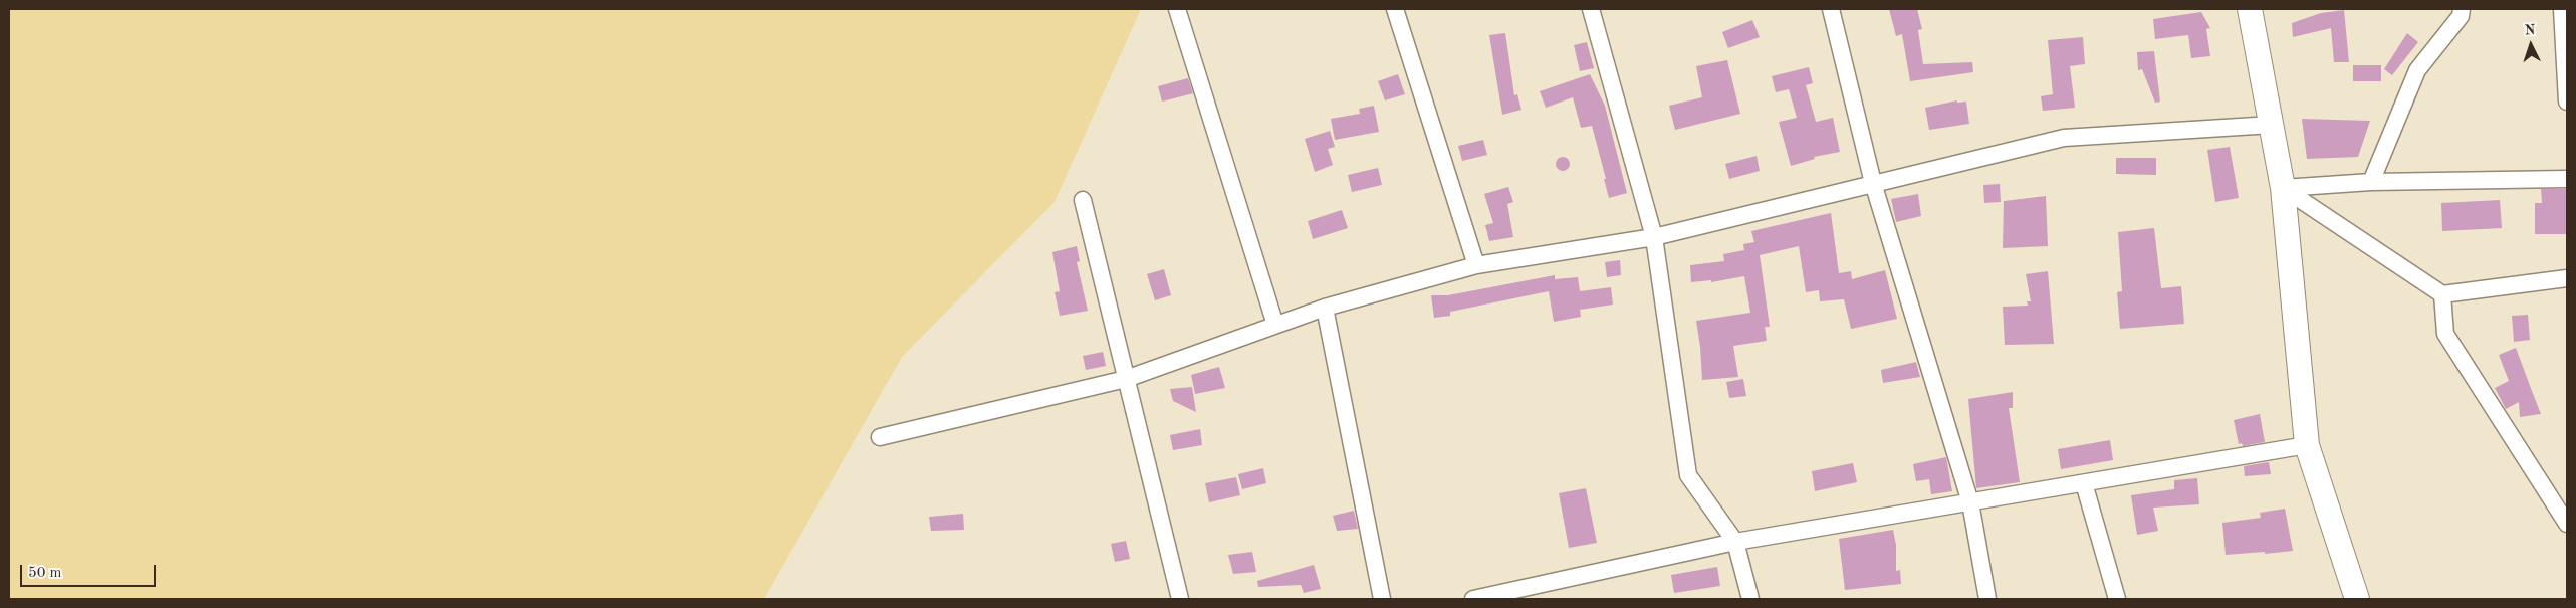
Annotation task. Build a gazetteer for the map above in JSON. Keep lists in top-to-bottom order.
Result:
{
  "scale_bar": "50 m",
  "north": "top"
}
